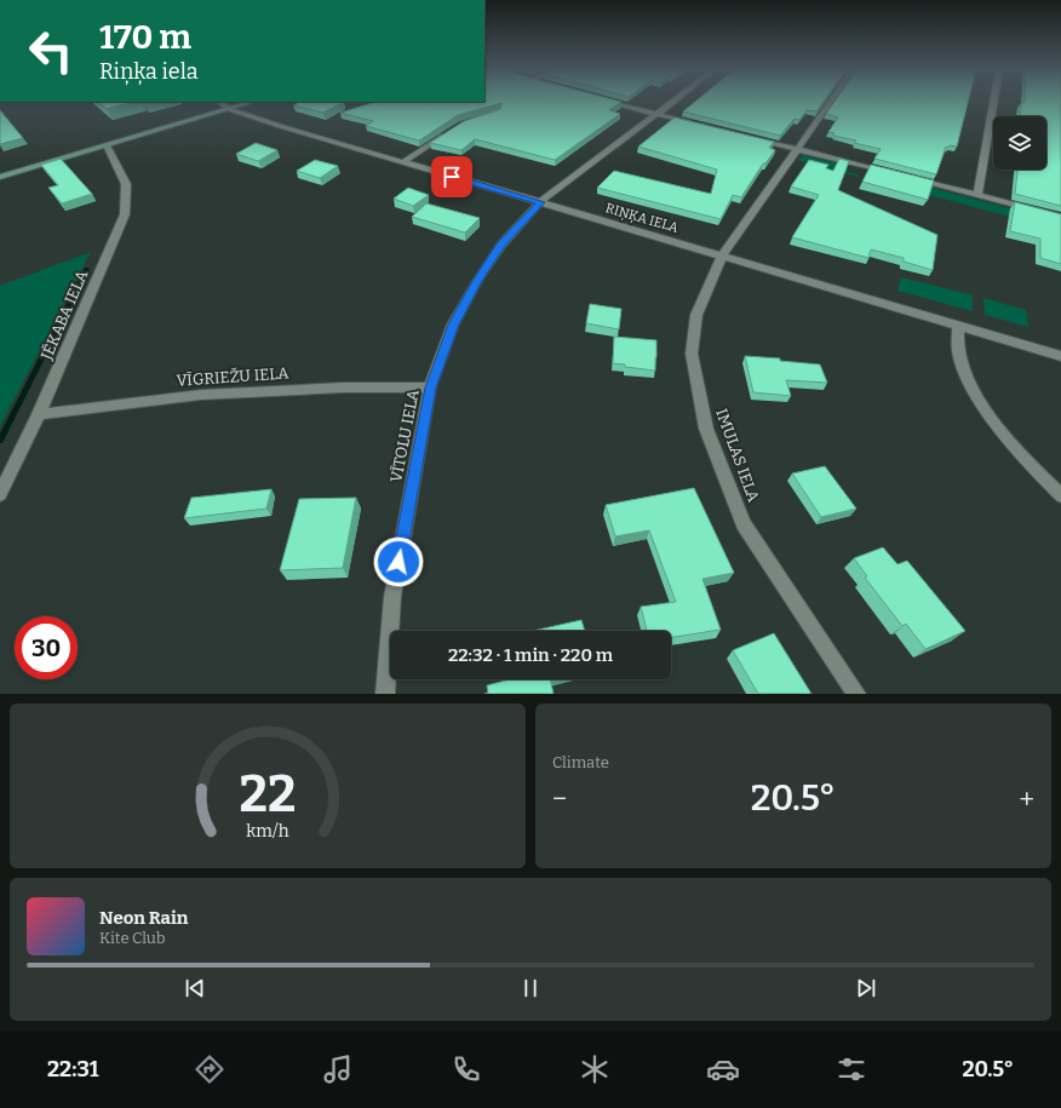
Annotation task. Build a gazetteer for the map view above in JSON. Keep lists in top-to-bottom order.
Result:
{
  "streets": {
    "street": [
      "RIŅĶA IELA",
      "JĒKABA IELA",
      "VĪGRIEŽU IELA",
      "VĪTOLU IELA",
      "IMULAS IELA"
    ]
  },
  "crossings": [
    ["RIŅĶA IELA", "VĪTOLU IELA"],
    ["RIŅĶA IELA", "IMULAS IELA"],
    ["JĒKABA IELA", "VĪGRIEŽU IELA"],
    ["VĪGRIEŽU IELA", "VĪTOLU IELA"]
  ],
  "page": {
    "turn": ["170 m", "Riņķa iela"],
    "limit": "30",
    "trip": "22:32 · 1 min · 220 m",
    "tile": "Climate",
    "heat": ["−", "20.5°", "+"],
    "song": ["Neon Rain", "Kite Club"],
    "tabs": ["22:31", "20.5°"],
    "gauge": ["22", "km/h"]
  }
}
